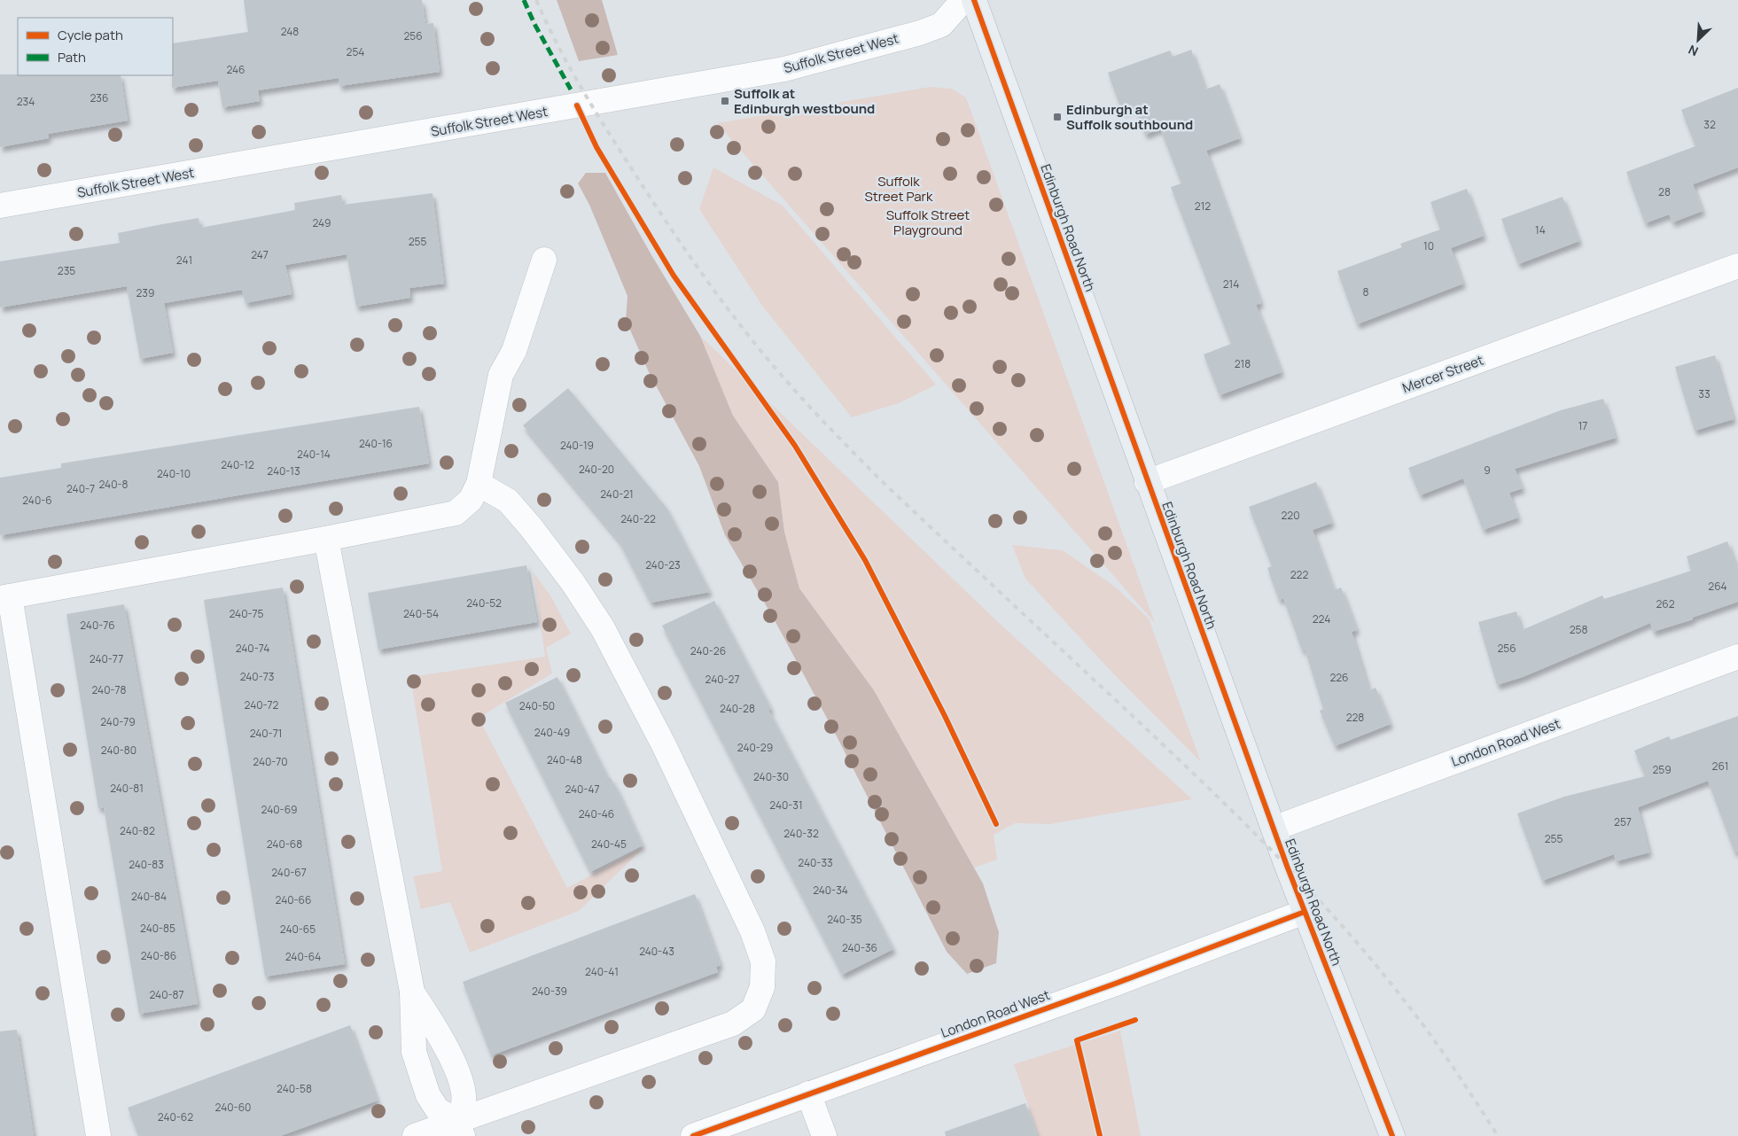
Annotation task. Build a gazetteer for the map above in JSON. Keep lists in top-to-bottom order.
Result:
{
  "streets": {
    "main road": ["Edinburgh Road North"],
    "street": ["Suffolk Street West", "Mercer Street", "London Road West"]
  },
  "crossings": [
    ["Edinburgh Road North", "Mercer Street"],
    ["Edinburgh Road North", "London Road West"]
  ],
  "parks": ["Suffolk Street Park", "Suffolk Street Playground"],
  "places": {
    "transit": ["Suffolk at Edinburgh westbound", "Edinburgh at Suffolk southbound"]
  },
  "house_numbers": [
    "248",
    "256",
    "254",
    "246",
    "236",
    "234",
    "32",
    "28",
    "212",
    "249",
    "14",
    "255",
    "10",
    "247",
    "241",
    "235",
    "214",
    "8",
    "239",
    "218",
    "33",
    "17",
    "240-16",
    "240-19",
    "240-14",
    "240-12",
    "240-20",
    "9",
    "240-13",
    "240-10",
    "240-8",
    "240-7",
    "240-21",
    "240-6",
    "220",
    "240-22",
    "240-23",
    "222",
    "264",
    "240-52",
    "262",
    "240-75",
    "240-54",
    "224",
    "240-76",
    "258",
    "240-74",
    "256",
    "240-26",
    "240-77",
    "240-73",
    "226",
    "240-27",
    "240-78",
    "240-72",
    "240-50",
    "240-28",
    "228",
    "240-79",
    "240-49",
    "240-71",
    "240-29",
    "240-80",
    "240-48",
    "240-70",
    "261",
    "259",
    "240-30",
    "240-81",
    "240-47",
    "240-31",
    "240-69",
    "240-46",
    "257",
    "240-82",
    "240-32",
    "255",
    "240-68",
    "240-45",
    "240-33",
    "240-83",
    "240-67",
    "240-34",
    "240-84",
    "240-66",
    "240-35",
    "240-85",
    "240-65",
    "240-36",
    "240-43",
    "240-86",
    "240-64",
    "240-41",
    "240-39",
    "240-87",
    "240-58",
    "240-60",
    "240-62"
  ],
  "legend": ["Cycle path", "Path"],
  "north": "bottom left"
}
